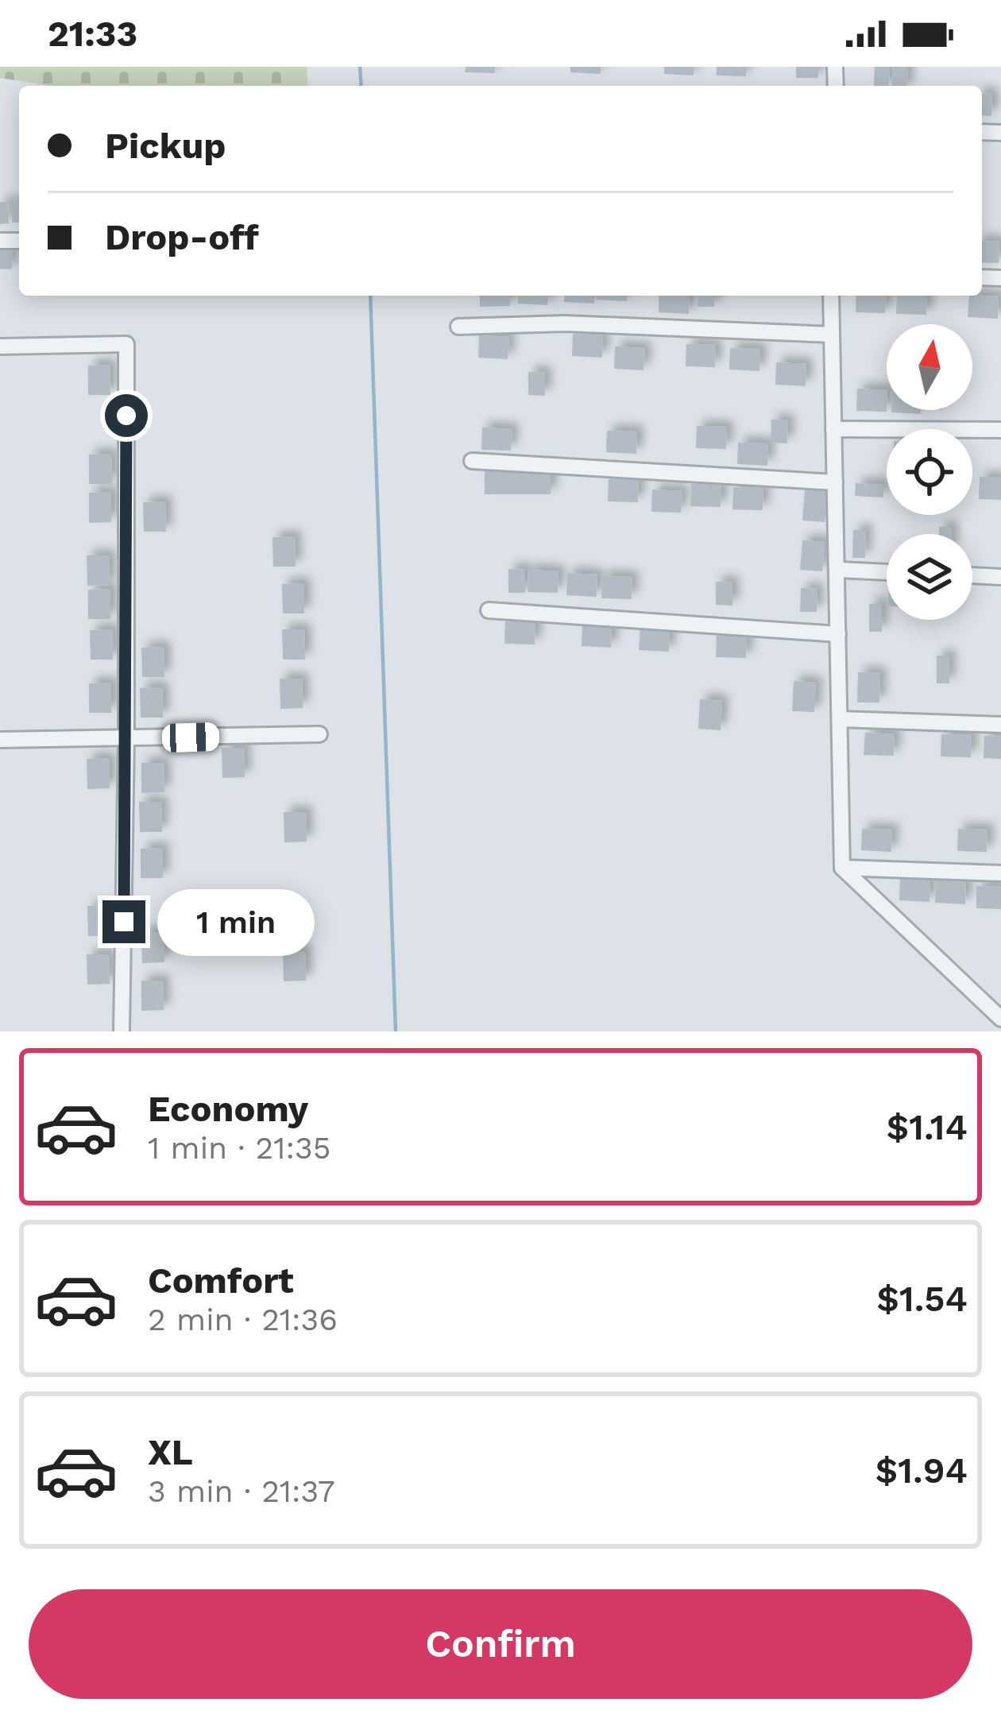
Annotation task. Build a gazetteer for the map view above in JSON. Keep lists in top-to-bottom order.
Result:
{
  "north": "top",
  "page": {
    "status": "21:33",
    "banner": ["Pickup", "Drop-off"],
    "bubble": "1 min",
    "list": [
      {
        "name": "Economy",
        "note": "1 min · 21:35",
        "value": "$1.14"
      },
      {
        "name": "Comfort",
        "note": "2 min · 21:36",
        "value": "$1.54"
      },
      {
        "name": "XL",
        "note": "3 min · 21:37",
        "value": "$1.94"
      }
    ],
    "buttons": "Confirm"
  }
}
